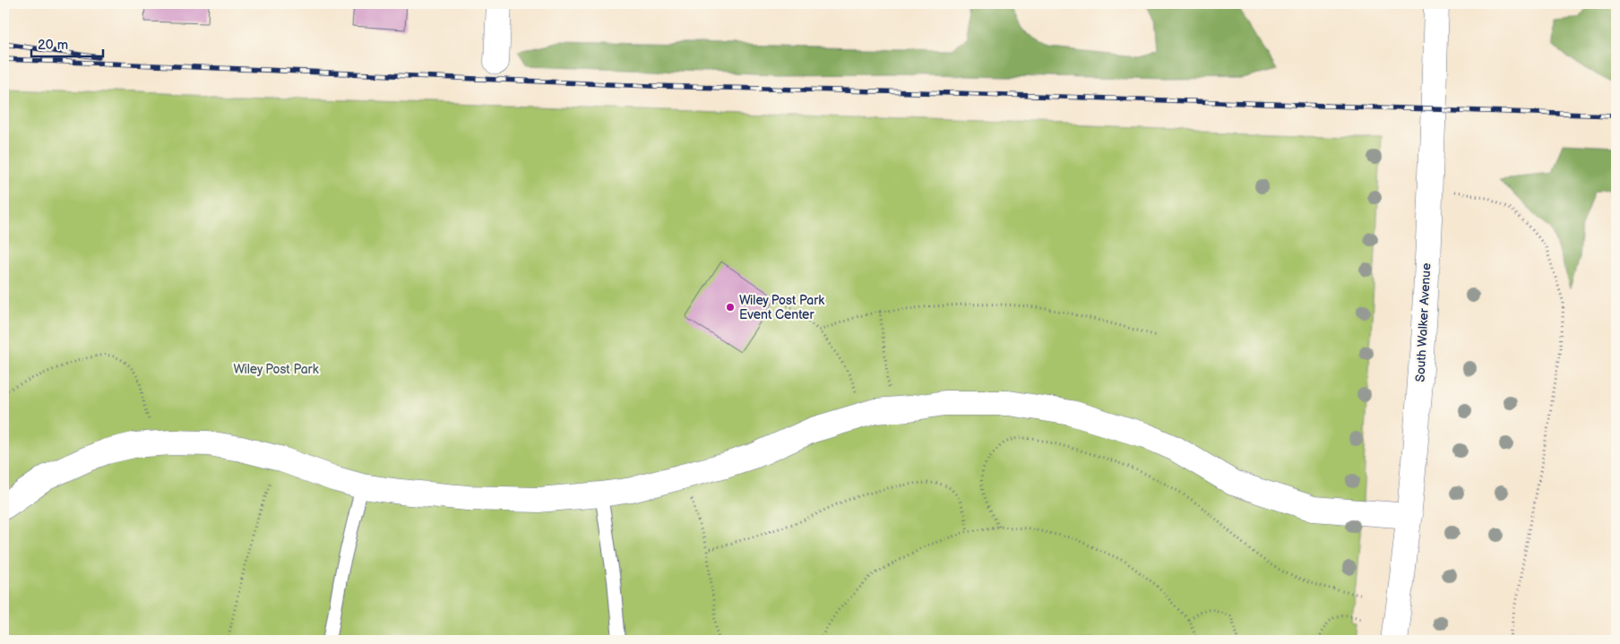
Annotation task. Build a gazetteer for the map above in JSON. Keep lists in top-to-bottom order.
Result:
{
  "streets": {
    "street": ["South Walker Avenue"]
  },
  "parks": ["Wiley Post Park"],
  "places": ["Wiley Post Park Event Center"],
  "scale_bar": "20 m"
}
